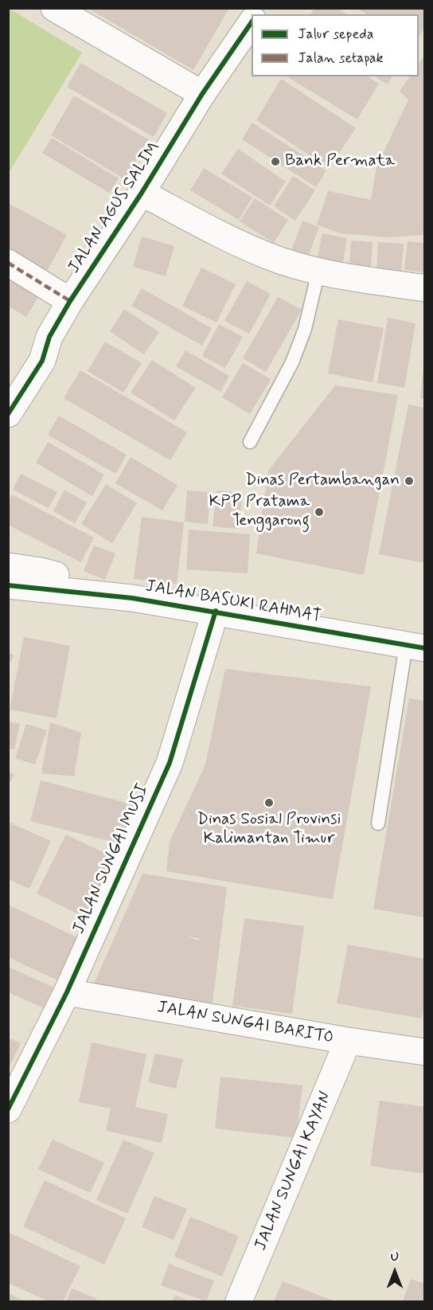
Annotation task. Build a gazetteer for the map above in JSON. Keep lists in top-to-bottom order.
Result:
{
  "streets": {
    "street": [
      "JALAN AGUS SALIM",
      "JALAN BASUKI RAHMAT",
      "JALAN SUNGAI MUSI",
      "JALAN SUNGAI BARITO",
      "JALAN SUNGAI KAYAN"
    ]
  },
  "crossings": [
    ["JALAN BASUKI RAHMAT", "JALAN SUNGAI MUSI"],
    ["JALAN SUNGAI MUSI", "JALAN SUNGAI BARITO"],
    ["JALAN SUNGAI BARITO", "JALAN SUNGAI KAYAN"]
  ],
  "places": [
    "Bank Permata",
    "Dinas Pertambangan",
    "KPP Pratama Tenggarong",
    "Dinas Sosial Provinsi Kalimantan Timur"
  ],
  "legend": ["Jalur sepeda", "Jalan setapak"],
  "north": "top"
}
